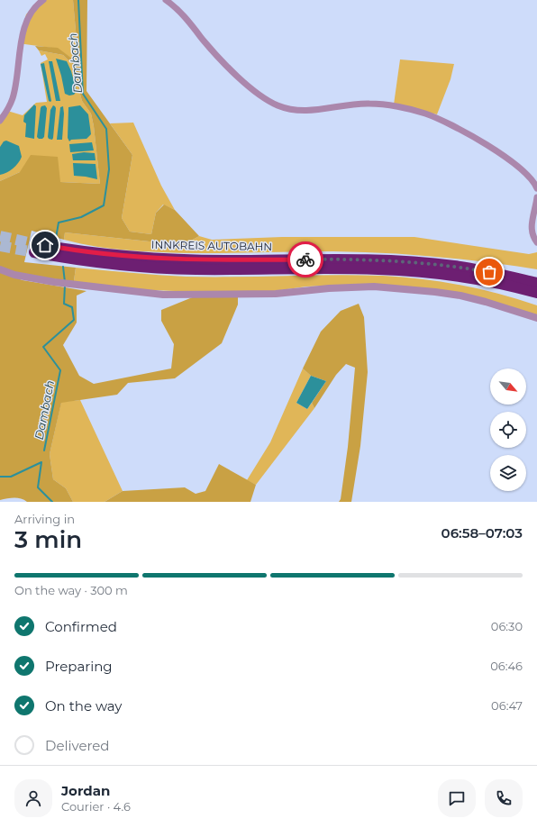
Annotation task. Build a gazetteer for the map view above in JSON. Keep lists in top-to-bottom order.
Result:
{
  "streets": {
    "highway": ["INNKREIS AUTOBAHN"]
  },
  "water": ["Dambach"],
  "north": "bottom right",
  "page": {
    "heading": ["3 min", "Arriving in", "06:58–07:03"],
    "panel": ["Jordan", "Courier · 4.6"],
    "bar": "On the way · 300 m",
    "list": [
      ["Confirmed", "06:30"],
      ["Preparing", "06:46"],
      ["On the way", "06:47"],
      "Delivered"
    ]
  }
}
